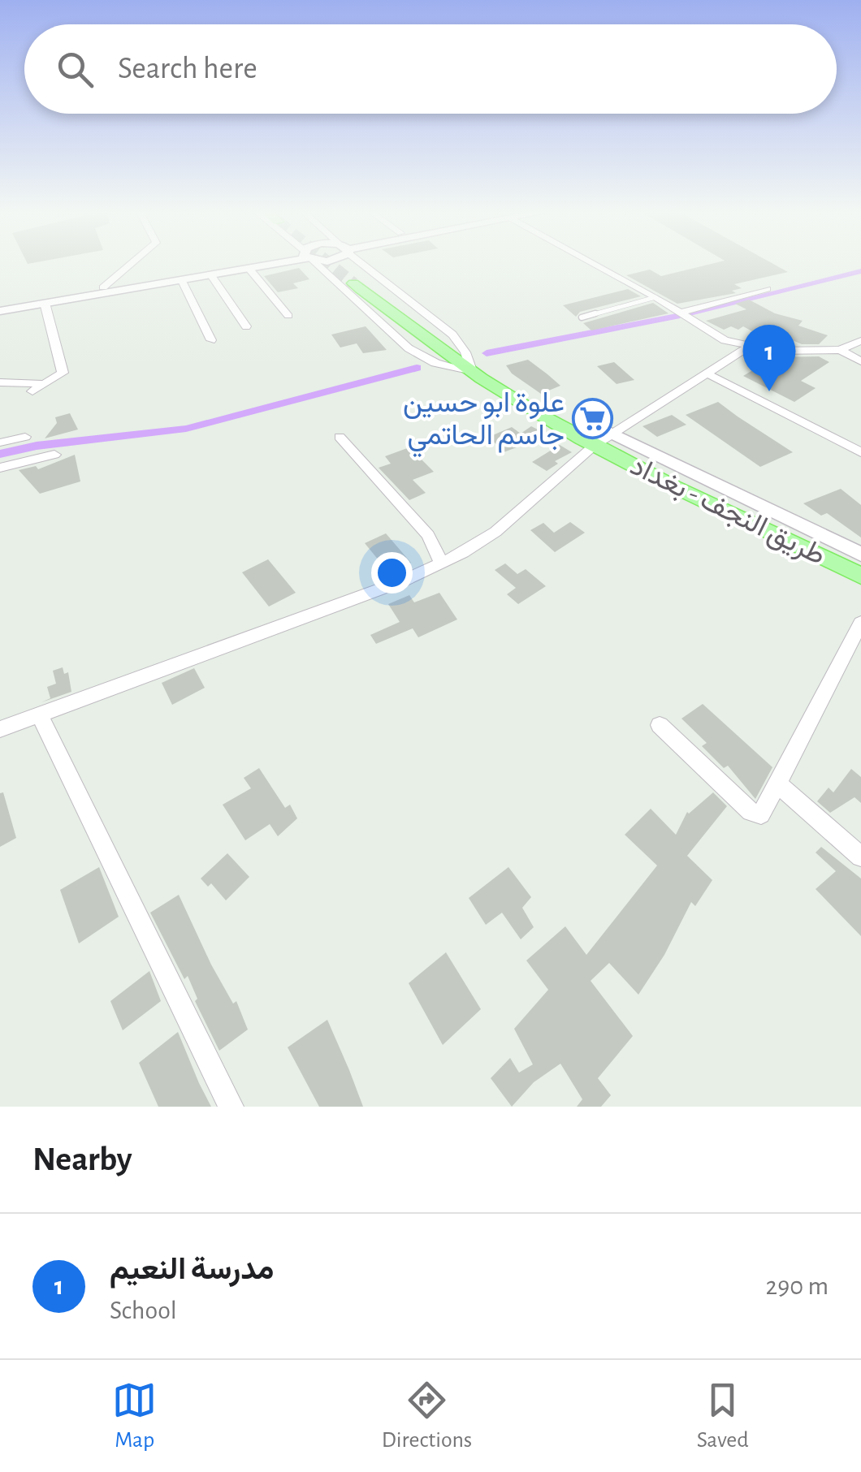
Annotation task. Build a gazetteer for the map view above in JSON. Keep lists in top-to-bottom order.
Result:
{
  "streets": {
    "main road": ["طريق النجف - بغداد"]
  },
  "places": {
    "supermarket": ["علوة ابو حسين جاسم الحاتمي"]
  },
  "page": {
    "search": "Search here",
    "pins": "1",
    "heading": "Nearby",
    "list": [
      {
        "mark": "1",
        "name": "مدرسة النعيم",
        "note": "School",
        "value": "290 m"
      }
    ],
    "nav": ["Map", "Directions", "Saved"]
  }
}
